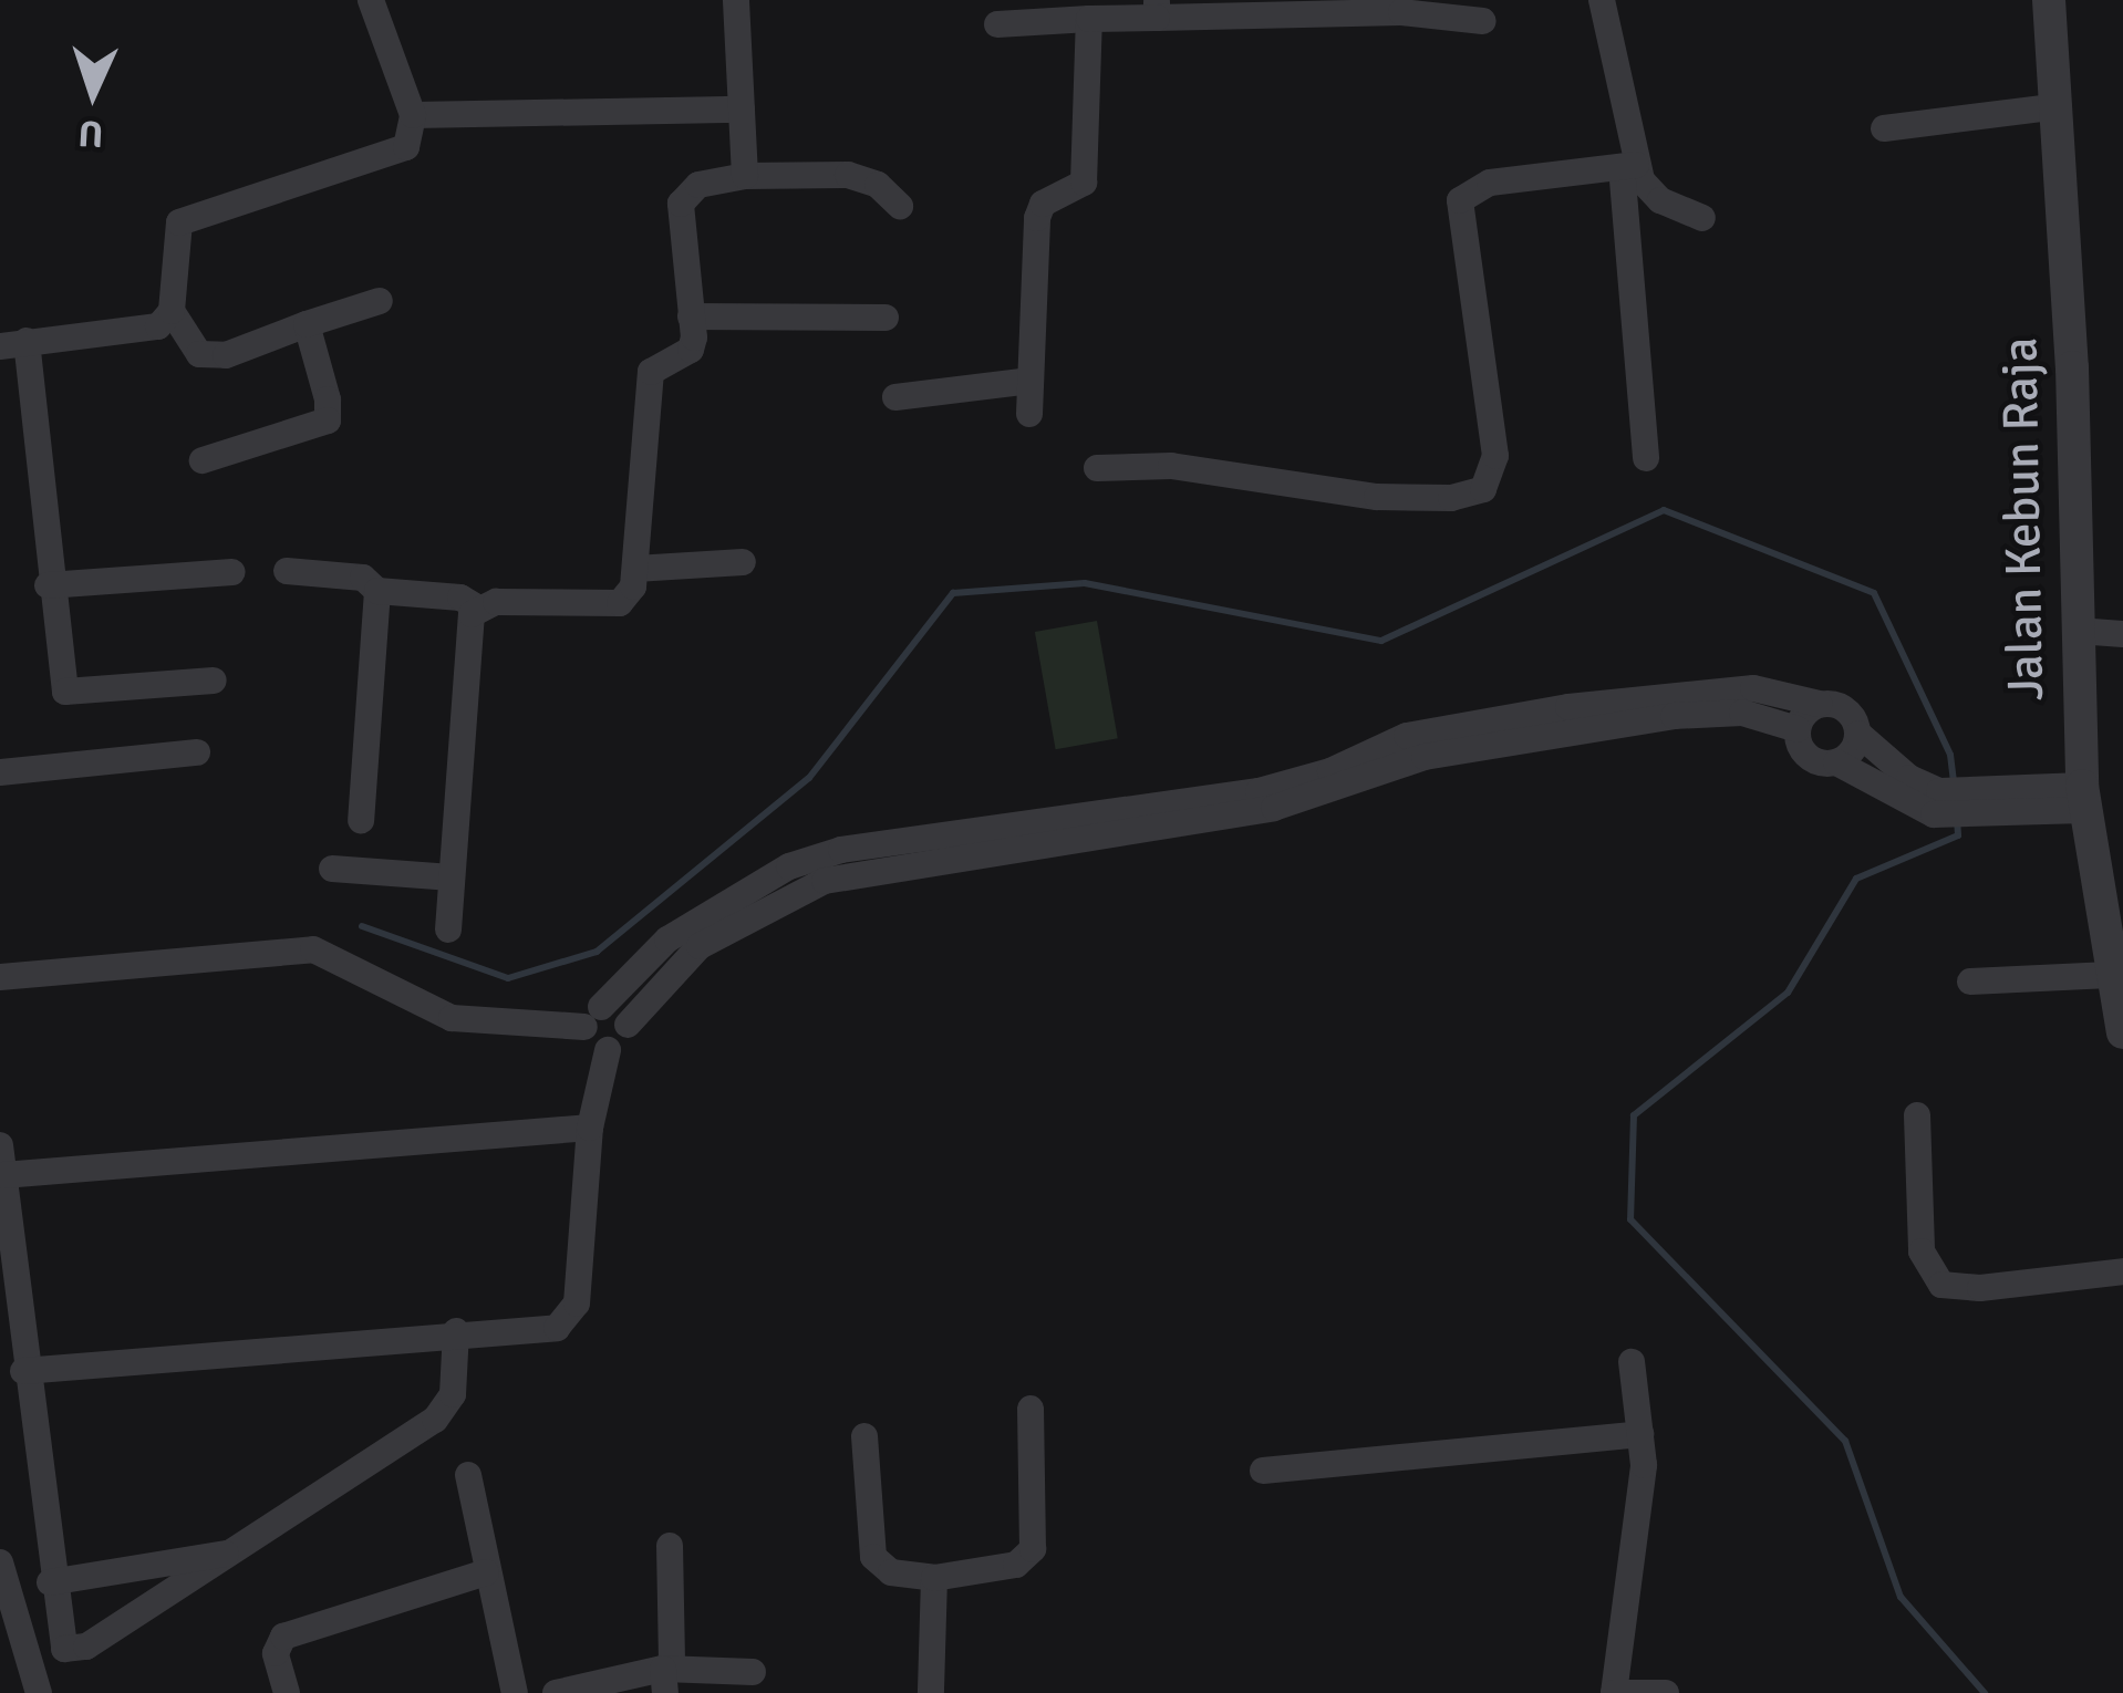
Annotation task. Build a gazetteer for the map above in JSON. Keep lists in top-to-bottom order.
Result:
{
  "streets": {
    "street": ["Jalan Kebun Raja"]
  },
  "north": "bottom"
}
